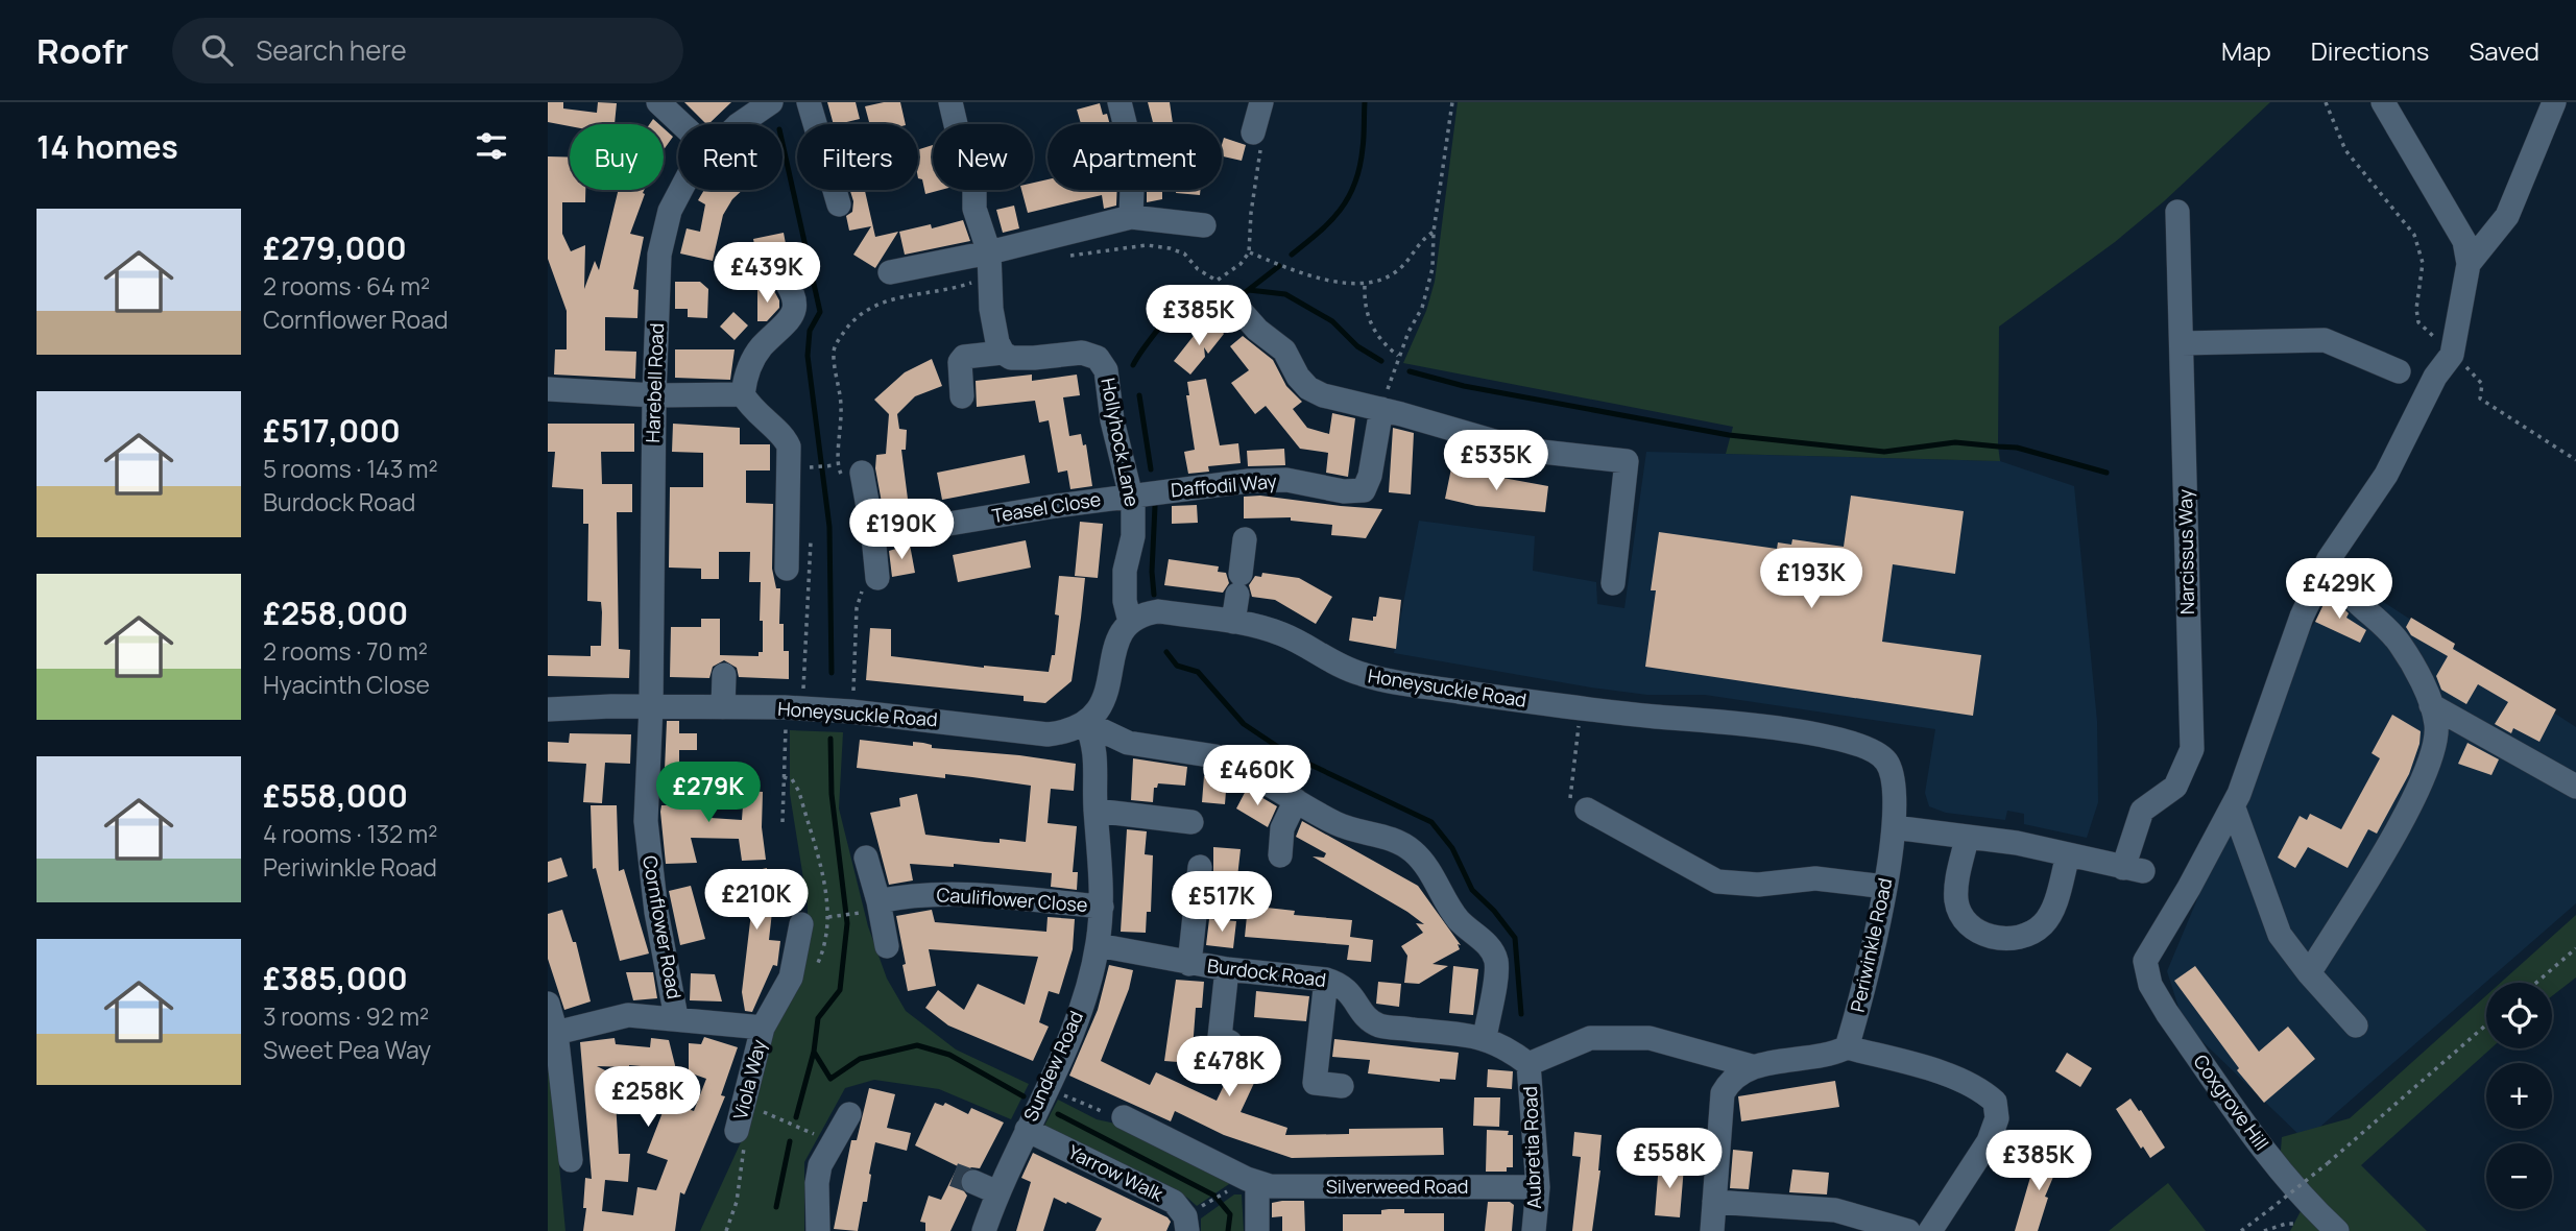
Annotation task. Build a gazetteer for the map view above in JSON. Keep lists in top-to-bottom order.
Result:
{
  "streets": {
    "street": [
      "Harebell Road",
      "Hollyhock Lane",
      "Daffodil Way",
      "Teasel Close",
      "Narcissus Way",
      "Honeysuckle Road",
      "Cauliflower Close",
      "Cornflower Road",
      "Periwinkle Road",
      "Burdock Road",
      "Sundew Road",
      "Viola Way",
      "Coxgrove Hill",
      "Aubretia Road",
      "Yarrow Walk",
      "Silverweed Road"
    ]
  },
  "crossings": [
    ["Harebell Road", "Honeysuckle Road"],
    ["Harebell Road", "Cornflower Road"],
    ["Hollyhock Lane", "Daffodil Way"],
    ["Hollyhock Lane", "Teasel Close"],
    ["Hollyhock Lane", "Honeysuckle Road"],
    ["Daffodil Way", "Teasel Close"],
    ["Honeysuckle Road", "Cornflower Road"],
    ["Honeysuckle Road", "Periwinkle Road"],
    ["Honeysuckle Road", "Sundew Road"],
    ["Cauliflower Close", "Sundew Road"],
    ["Cornflower Road", "Viola Way"],
    ["Burdock Road", "Sundew Road"],
    ["Burdock Road", "Aubretia Road"],
    ["Sundew Road", "Yarrow Walk"],
    ["Aubretia Road", "Silverweed Road"]
  ],
  "page": {
    "header": "Roofr",
    "search": "Search here",
    "nav": ["Map", "Directions", "Saved"],
    "heading": "14 homes",
    "chip": [
      "Buy",
      "Rent",
      "Filters",
      "New",
      "Apartment"
    ],
    "list": [
      {
        "name": "£279,000",
        "note": "2 rooms · 64 m² · Cornflower Road"
      },
      {
        "name": "£517,000",
        "note": "5 rooms · 143 m² · Burdock Road"
      },
      {
        "name": "£258,000",
        "note": "2 rooms · 70 m² · Hyacinth Close"
      },
      {
        "name": "£558,000",
        "note": "4 rooms · 132 m² · Periwinkle Road"
      },
      {
        "name": "£385,000",
        "note": "3 rooms · 92 m² · Sweet Pea Way"
      }
    ],
    "price": [
      "£439K",
      "£385K",
      "£535K",
      "£190K",
      "£193K",
      "£429K",
      "£460K",
      "£279K",
      "£210K",
      "£517K",
      "£478K",
      "£258K",
      "£558K",
      "£385K"
    ],
    "map_buttons": ["+", "−"]
  }
}
